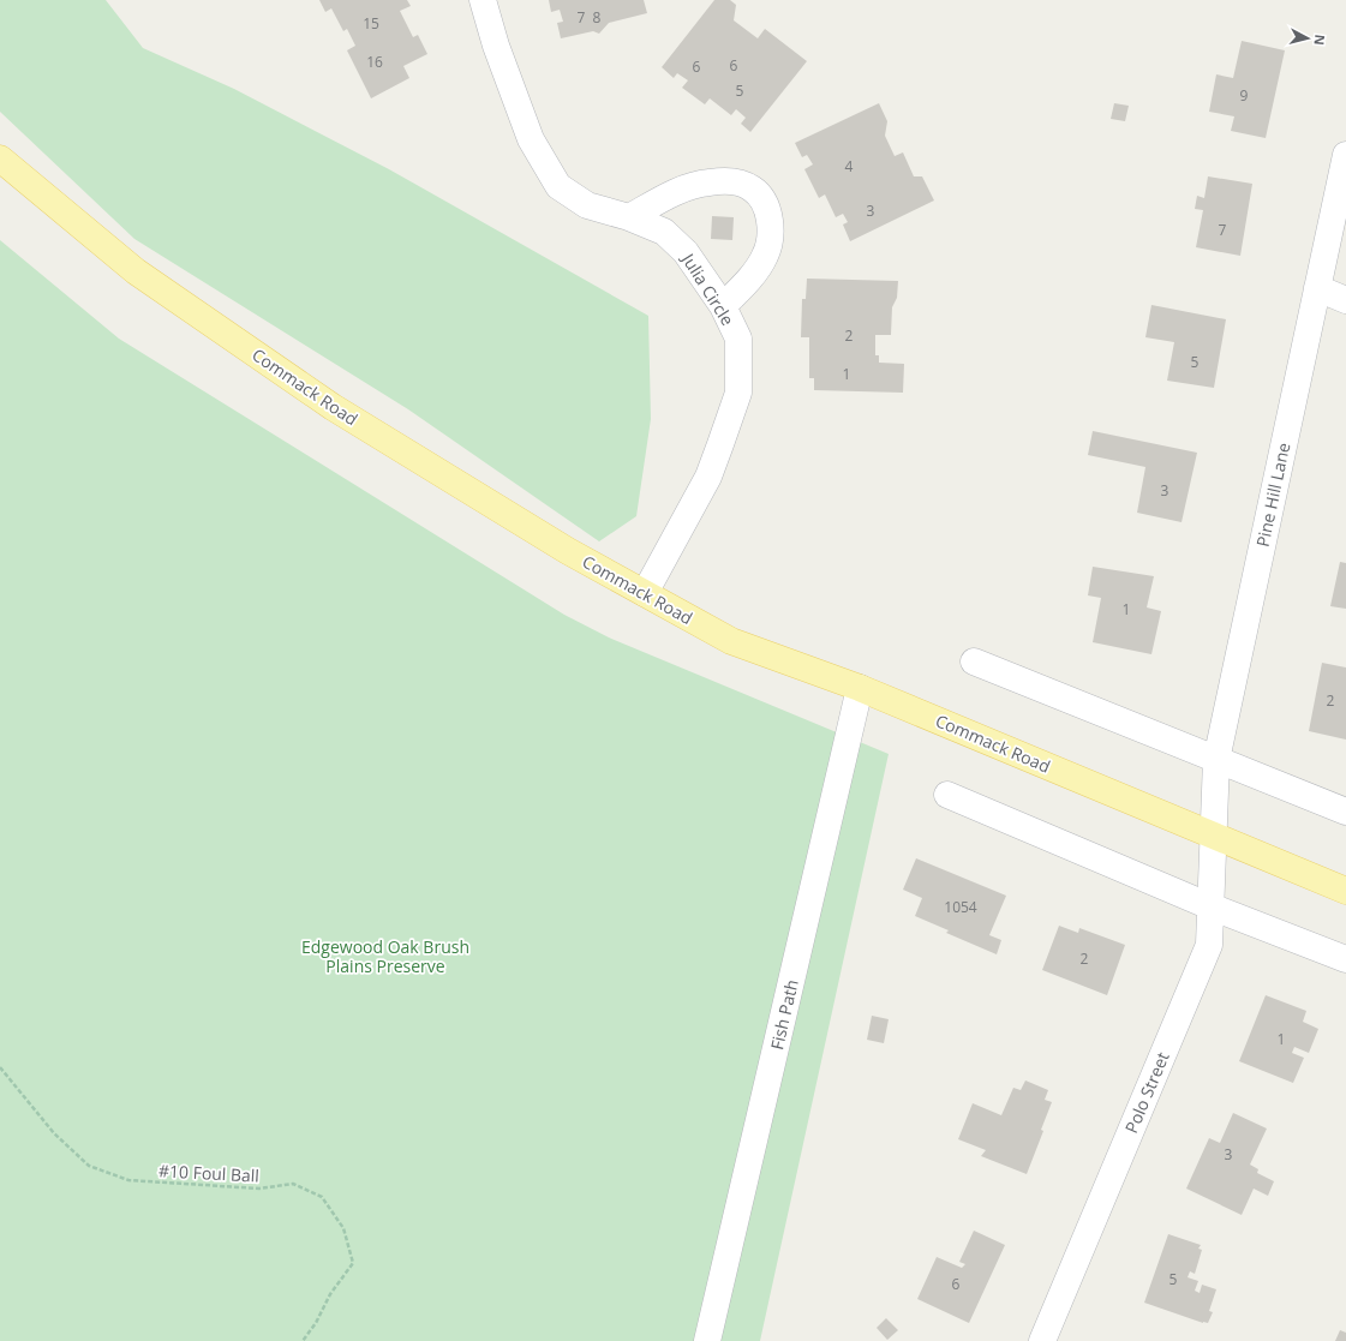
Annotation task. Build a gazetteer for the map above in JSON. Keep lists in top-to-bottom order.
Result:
{
  "streets": {
    "main road": ["Commack Road"],
    "street": [
      "Julia Circle",
      "Pine Hill Lane",
      "Fish Path",
      "Polo Street"
    ],
    "path": ["#10 Foul Ball"]
  },
  "crossings": [
    ["Julia Circle", "Commack Road"],
    ["Commack Road", "Pine Hill Lane"],
    ["Commack Road", "Fish Path"],
    ["Commack Road", "Polo Street"],
    ["Pine Hill Lane", "Polo Street"]
  ],
  "parks": ["Edgewood Oak Brush Plains Preserve"],
  "house_numbers": [
    "7",
    "8",
    "15",
    "16",
    "6",
    "6",
    "5",
    "9",
    "4",
    "3",
    "7",
    "2",
    "5",
    "1",
    "3",
    "1",
    "2",
    "1054",
    "2",
    "1",
    "3",
    "5",
    "6"
  ],
  "north": "right"
}
